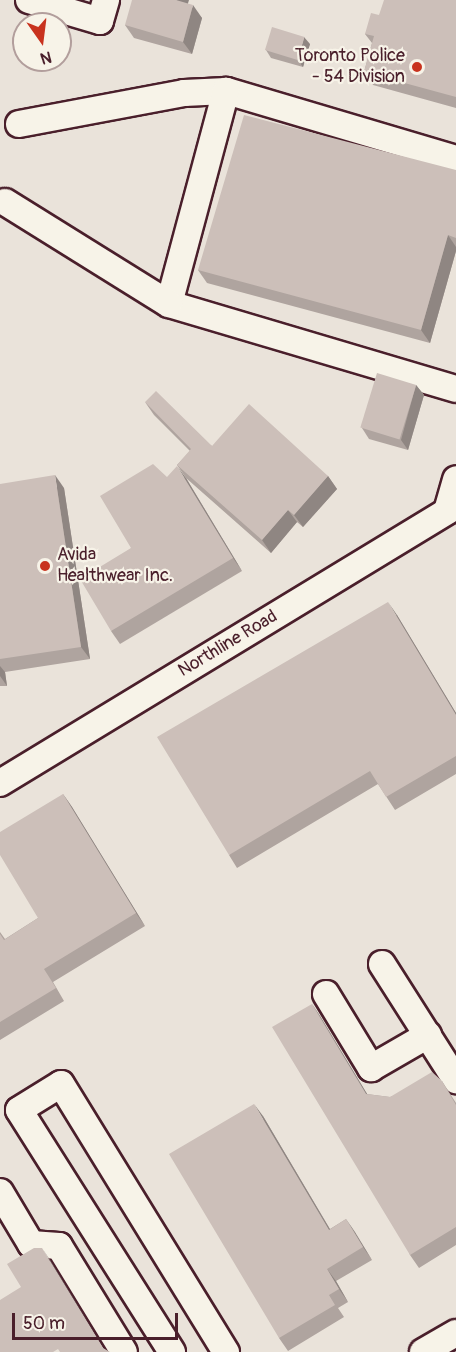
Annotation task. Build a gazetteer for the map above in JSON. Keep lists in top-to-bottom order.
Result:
{
  "streets": {
    "street": ["Northline Road"]
  },
  "places": ["Toronto Police - 54 Division", "Avida Healthwear Inc."],
  "scale_bar": "50 m",
  "north": "bottom"
}
